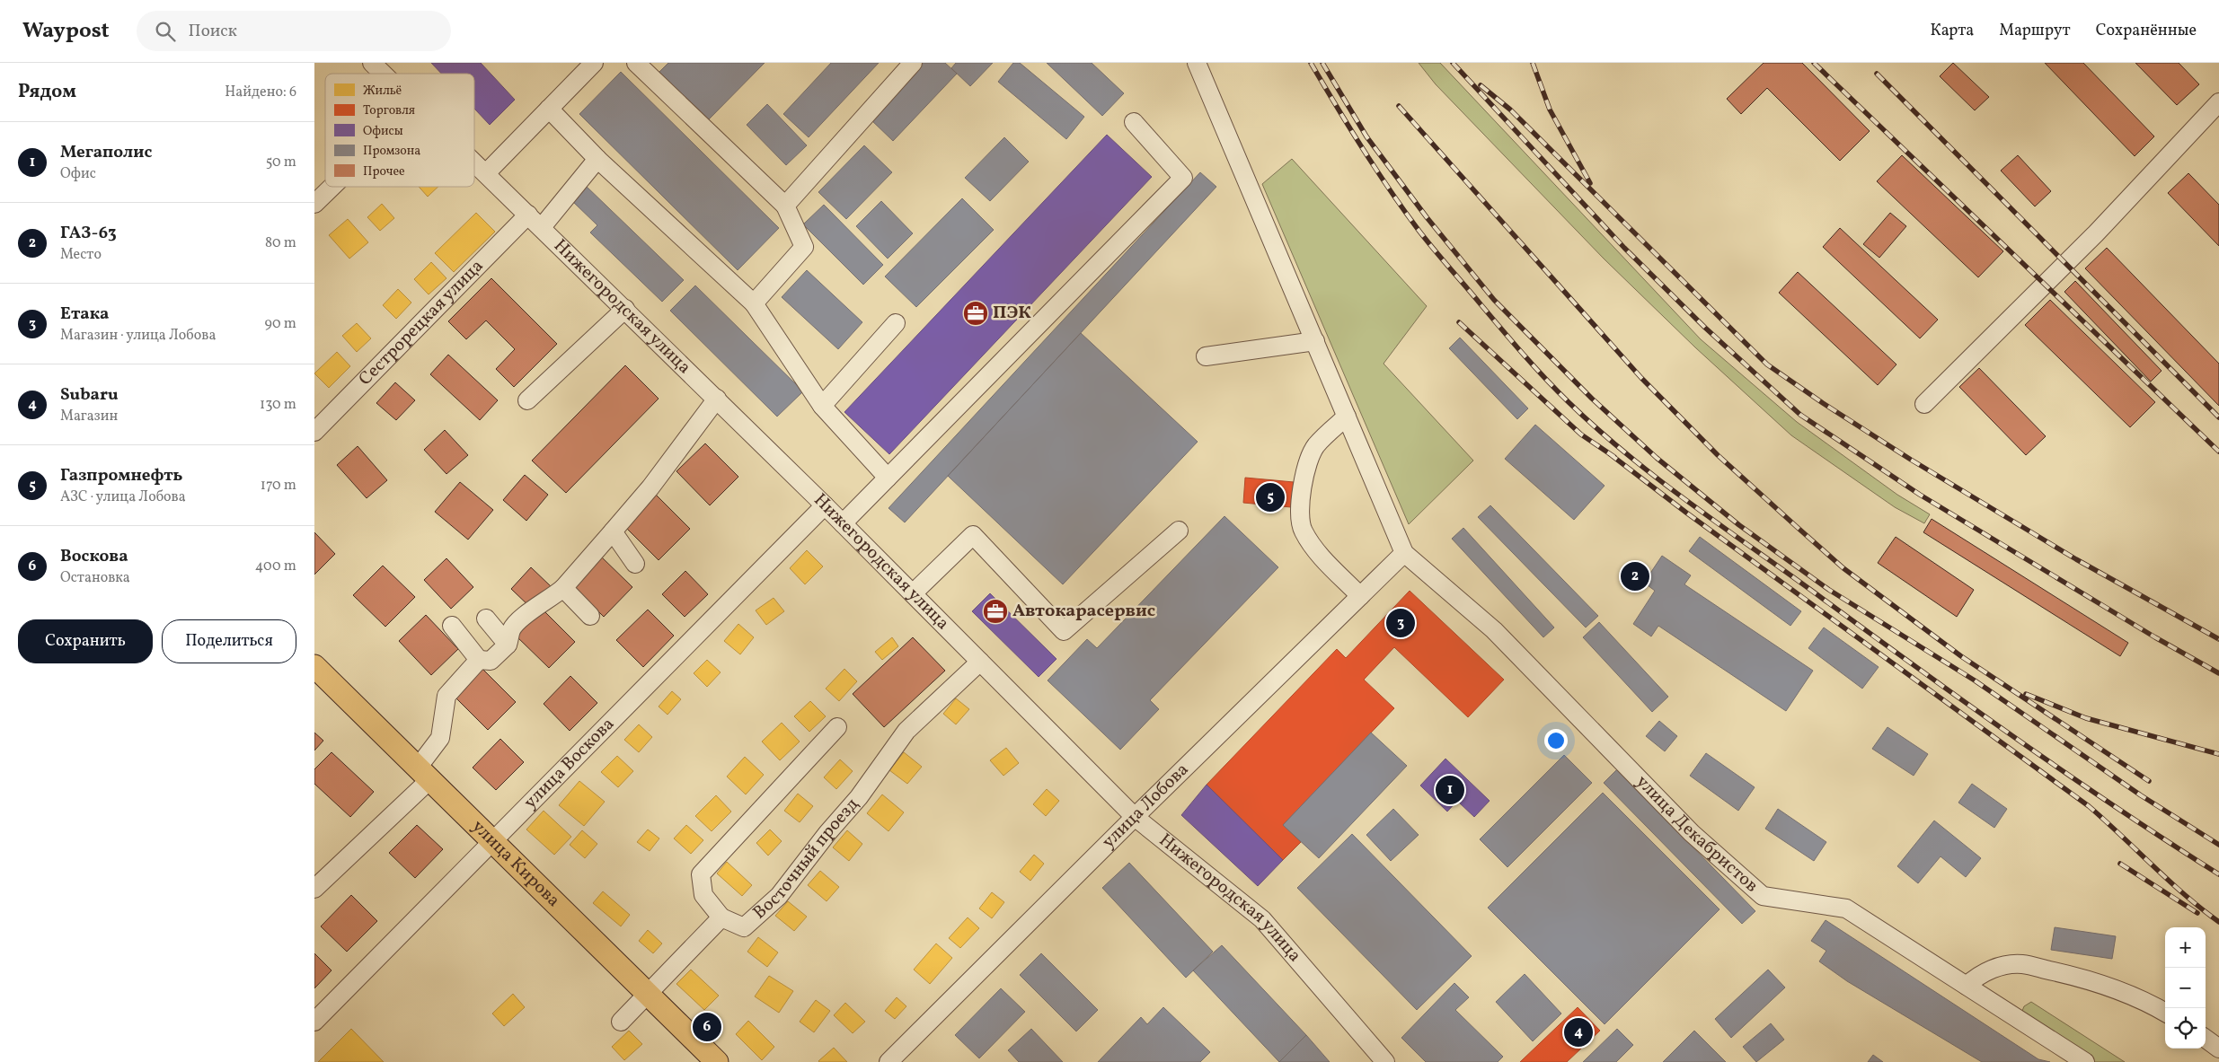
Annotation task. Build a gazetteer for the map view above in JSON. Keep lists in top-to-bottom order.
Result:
{
  "streets": {
    "main road": ["улица Кирова"],
    "street": [
      "Нижегородская улица",
      "Сестрорецкая улица",
      "улица Воскова",
      "улица Лобова",
      "улица Декабристов",
      "Восточный проезд"
    ]
  },
  "crossings": [
    ["Нижегородская улица", "Сестрорецкая улица"],
    ["Нижегородская улица", "улица Воскова"],
    ["Нижегородская улица", "улица Лобова"],
    ["Нижегородская улица", "Восточный проезд"],
    ["улица Воскова", "улица Кирова"],
    ["улица Лобова", "улица Декабристов"]
  ],
  "places": {
    "office": ["ПЭК", "Автокарасервис"]
  },
  "legend": [
    "Жильё",
    "Торговля",
    "Офисы",
    "Промзона",
    "Прочее"
  ],
  "page": {
    "header": "Waypost",
    "search": "Поиск",
    "nav": ["Карта", "Маршрут", "Сохранённые"],
    "heading": ["Рядом", "Найдено: 6"],
    "list": [
      {
        "mark": "1",
        "name": "Мегаполис",
        "note": "Офис",
        "value": "50 m"
      },
      {
        "mark": "2",
        "name": "ГАЗ-63",
        "note": "Место",
        "value": "80 m"
      },
      {
        "mark": "3",
        "name": "Етака",
        "note": "Магазин · улица Лобова",
        "value": "90 m"
      },
      {
        "mark": "4",
        "name": "Subaru",
        "note": "Магазин",
        "value": "130 m"
      },
      {
        "mark": "5",
        "name": "Газпромнефть",
        "note": "АЗС · улица Лобова",
        "value": "170 m"
      },
      {
        "mark": "6",
        "name": "Воскова",
        "note": "Остановка",
        "value": "400 m"
      }
    ],
    "pins": [
      "5",
      "2",
      "3",
      "1",
      "6",
      "4"
    ],
    "buttons": ["Сохранить", "Поделиться"],
    "map_buttons": ["+", "−"]
  }
}
